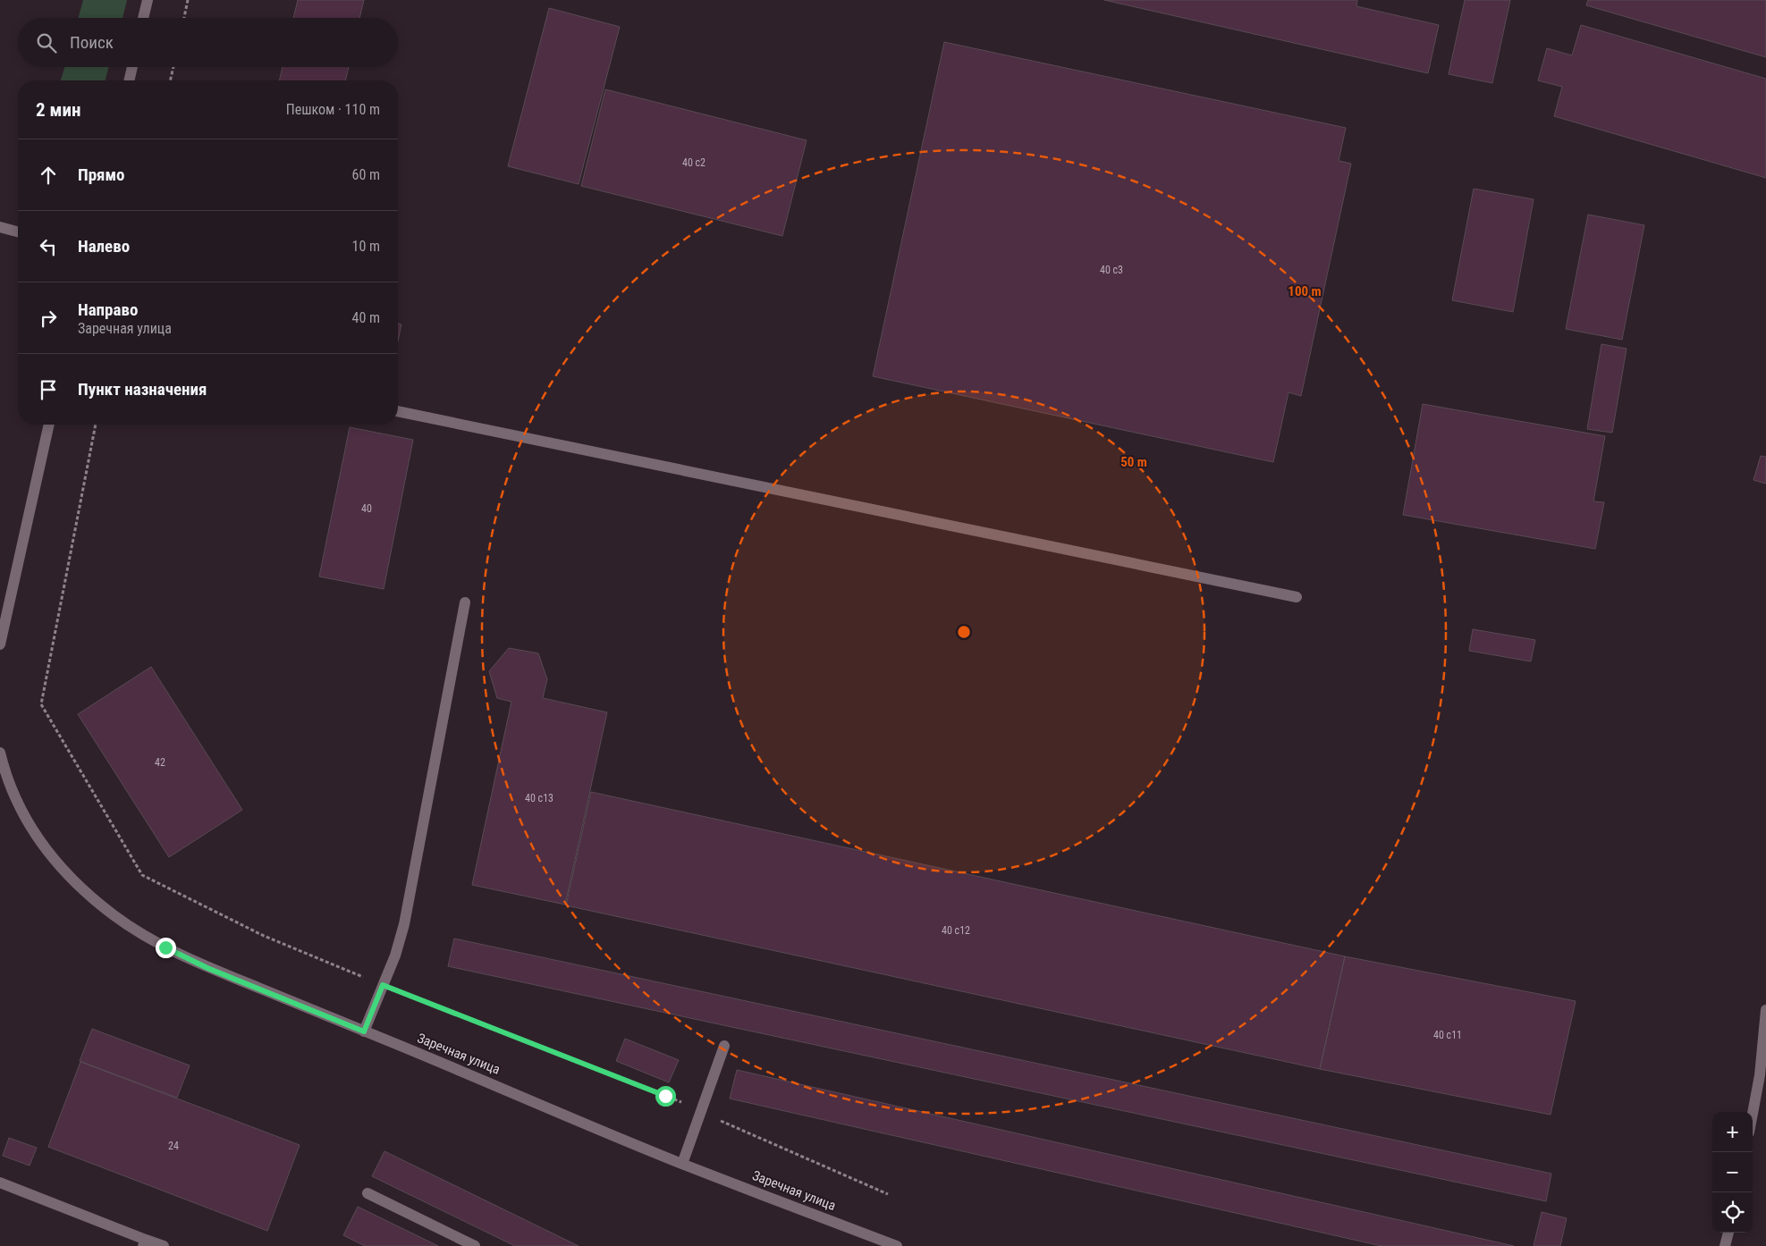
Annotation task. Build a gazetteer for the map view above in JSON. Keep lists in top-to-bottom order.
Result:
{
  "streets": {
    "street": ["Заречная улица"]
  },
  "house_numbers": [
    "40 с2",
    "40 с3",
    "40",
    "42",
    "40 с13",
    "40 с12",
    "40 с11",
    "24"
  ],
  "page": {
    "search": "Поиск",
    "heading": ["2 мин", "Пешком · 110 m"],
    "list": [
      ["Прямо", "60 m"],
      ["Налево", "10 m"],
      ["Направо", "Заречная улица", "40 m"],
      "Пункт назначения"
    ],
    "map_buttons": ["+", "−"]
  },
  "rings": ["100 m", "50 m"]
}
